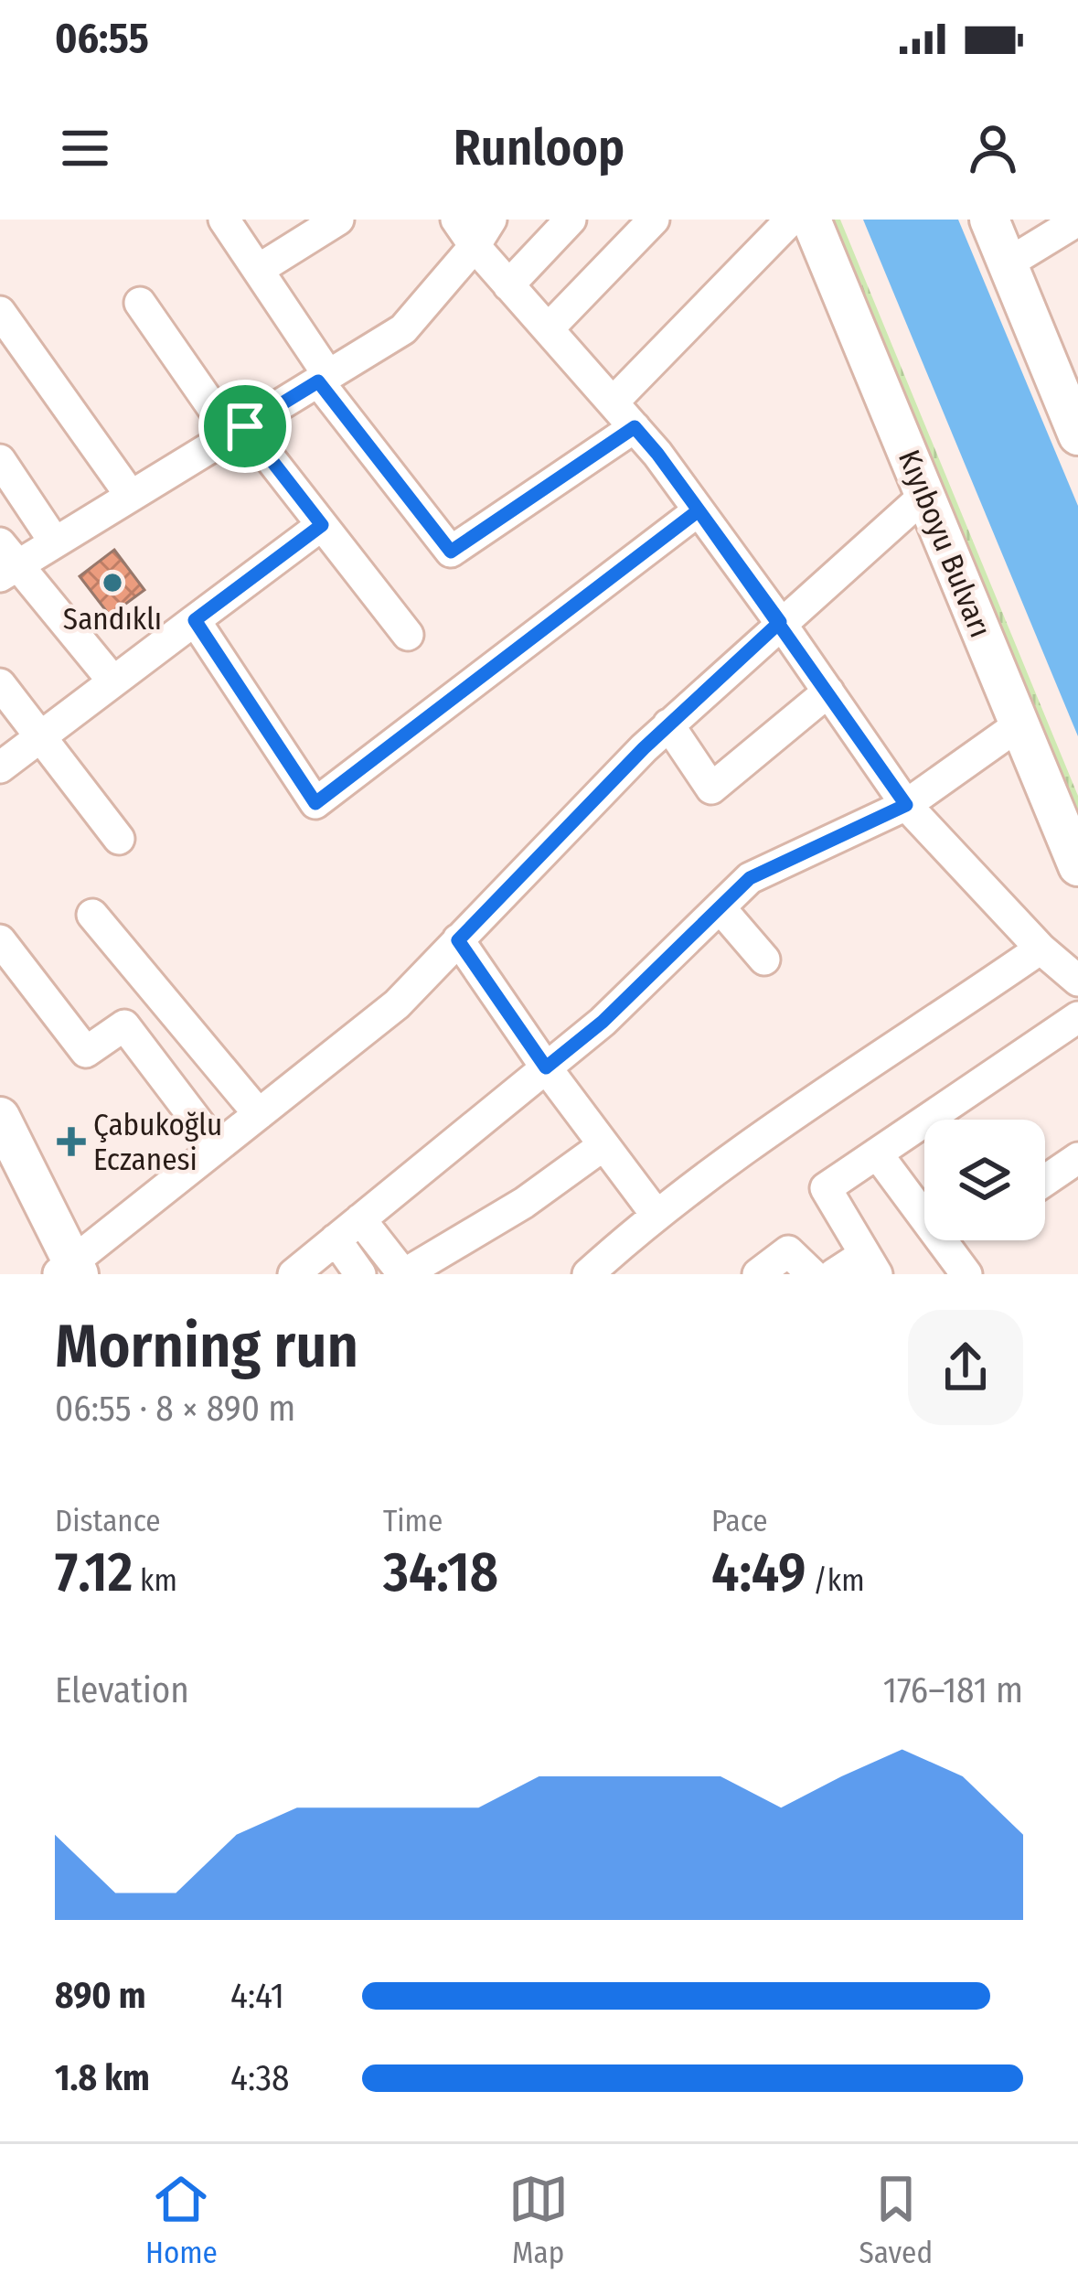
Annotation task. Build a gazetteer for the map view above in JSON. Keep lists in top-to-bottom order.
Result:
{
  "streets": {
    "main road": ["Kıyıboyu Bulvarı"]
  },
  "places": {
    "other": ["Sandıklı"],
    "health": ["Çabukoğlu Eczanesi"]
  },
  "page": {
    "status": "06:55",
    "header": "Runloop",
    "heading": ["Morning run", "06:55 · 8 × 890 m"],
    "stats": [
      ["Distance", "7.12 km"],
      ["Time", "34:18"],
      ["Pace", "4:49 /km"]
    ],
    "chart": ["Elevation", "176–181 m"],
    "list": [
      {
        "name": "890 m",
        "note": "4:41"
      },
      {
        "name": "1.8 km",
        "note": "4:38"
      }
    ],
    "tabs": ["Home", "Map", "Saved"]
  }
}
